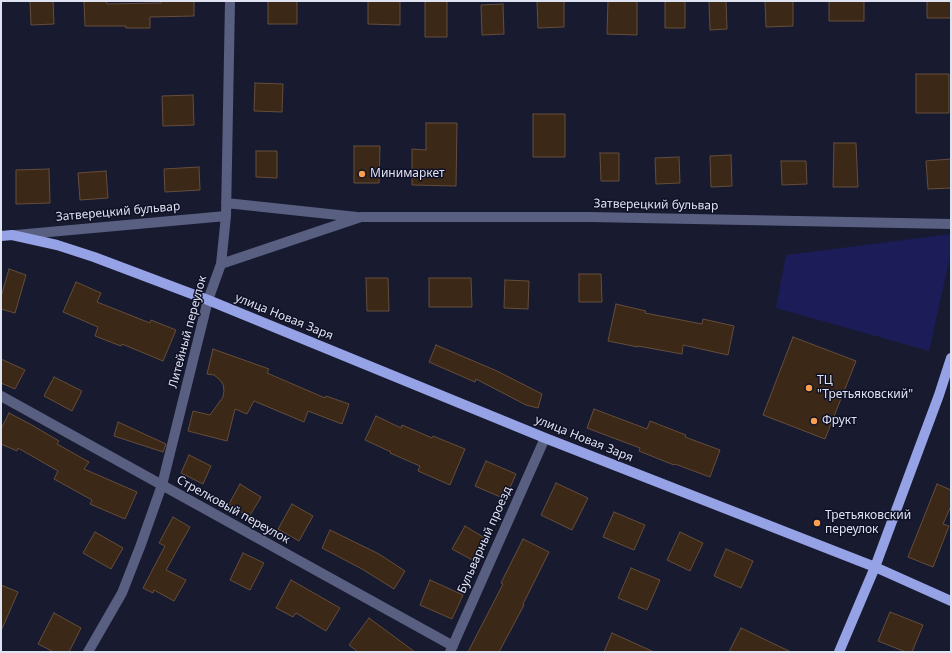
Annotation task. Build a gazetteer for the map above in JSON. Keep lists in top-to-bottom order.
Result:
{
  "streets": {
    "main road": ["Затверецкий бульвар", "улица Новая Заря"],
    "street": ["Литейный переулок", "Стрелковый переулок", "Бульварный проезд"]
  },
  "crossings": [
    ["Затверецкий бульвар", "улица Новая Заря"],
    ["Затверецкий бульвар", "Литейный переулок"],
    ["улица Новая Заря", "Литейный переулок"],
    ["улица Новая Заря", "Бульварный проезд"],
    ["Литейный переулок", "Стрелковый переулок"],
    ["Стрелковый переулок", "Бульварный проезд"]
  ],
  "places": [
    "Минимаркет",
    "ТЦ \"Третьяковский\"",
    "Фрукт",
    "Третьяковский переулок"
  ]
}
